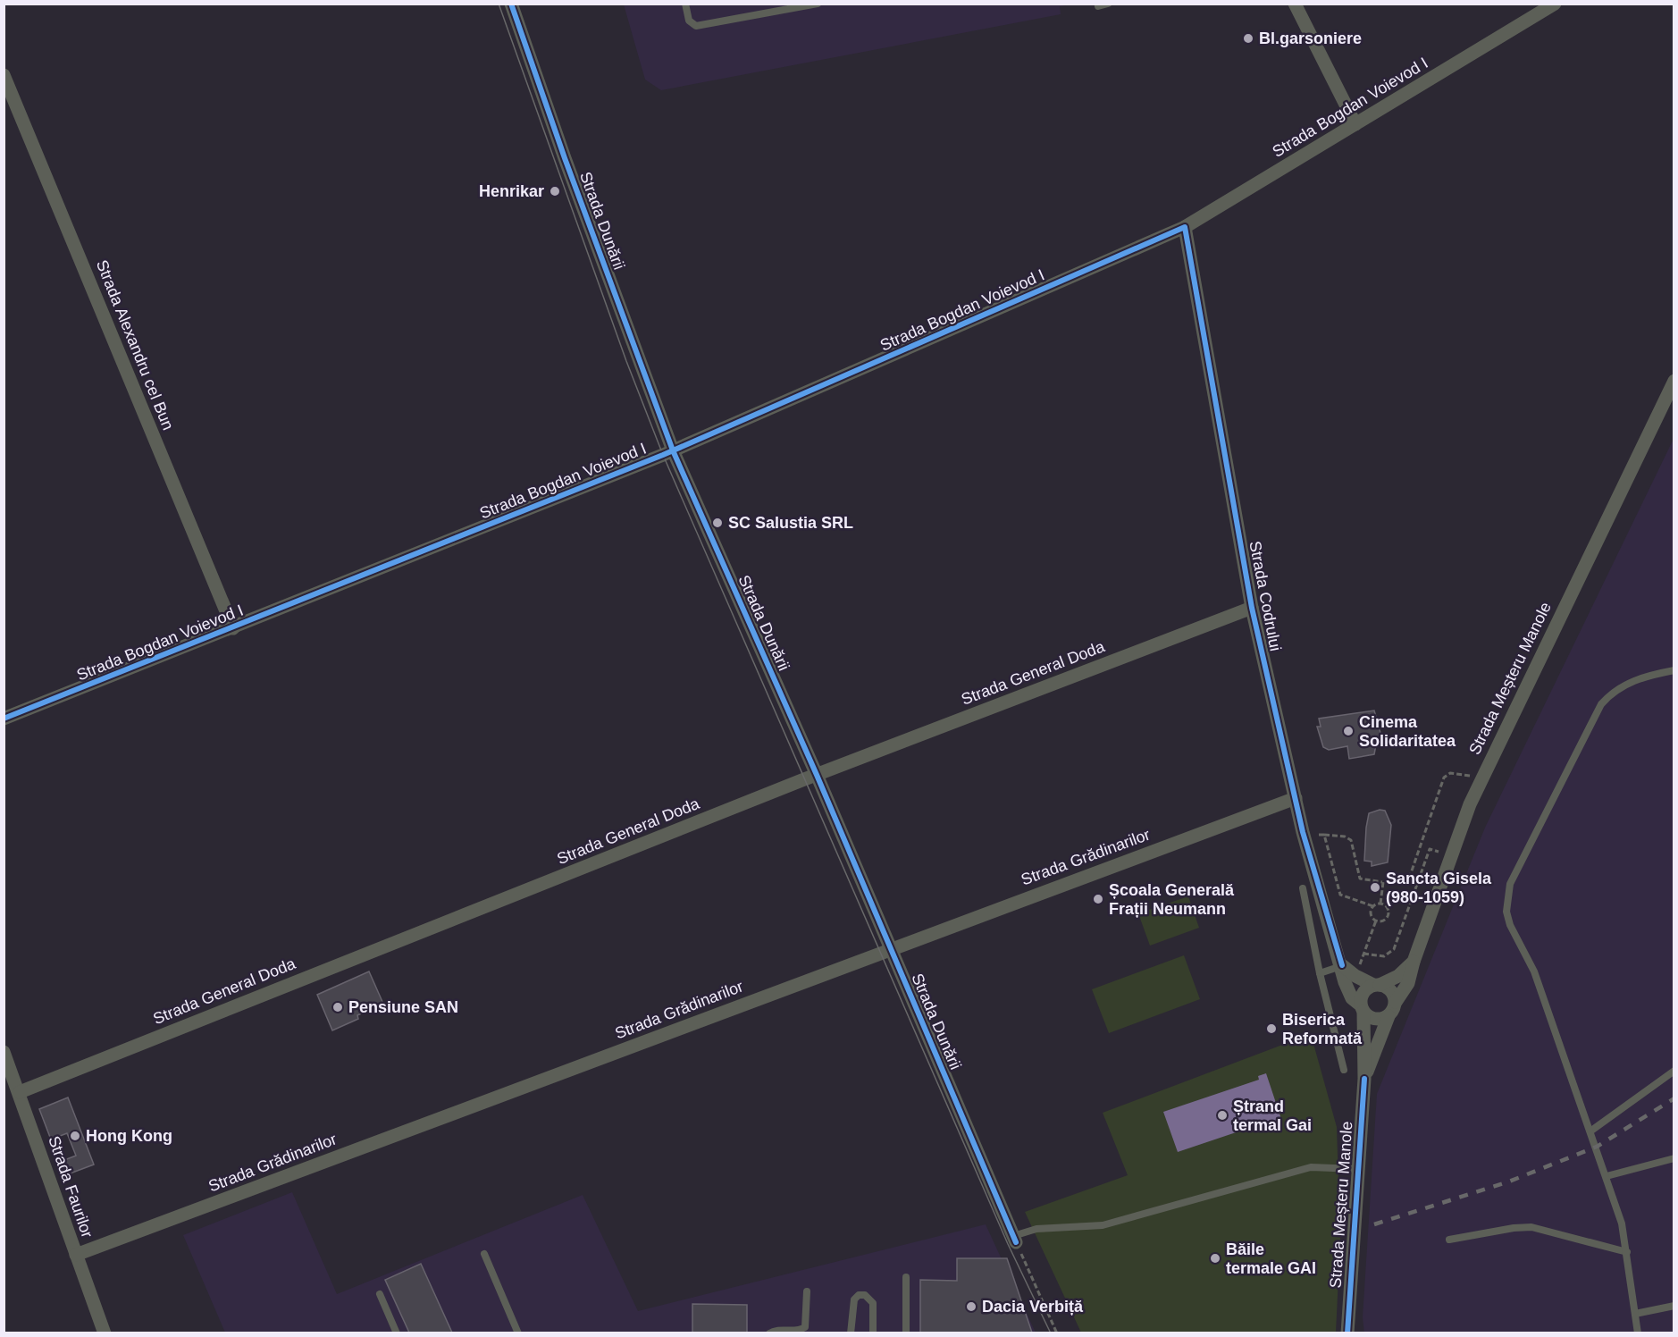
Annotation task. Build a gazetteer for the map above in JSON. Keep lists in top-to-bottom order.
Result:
{
  "streets": {
    "street": [
      "Strada Bogdan Voievod I",
      "Strada Dunării",
      "Strada Alexandru cel Bun",
      "Strada Codrului",
      "Strada General Doda",
      "Strada Meșteru Manole",
      "Strada Grădinarilor",
      "Strada Faurilor"
    ]
  },
  "crossings": [
    ["Strada Bogdan Voievod I", "Strada Dunării"],
    ["Strada Bogdan Voievod I", "Strada Alexandru cel Bun"],
    ["Strada Bogdan Voievod I", "Strada Codrului"],
    ["Strada Dunării", "Strada General Doda"],
    ["Strada Dunării", "Strada Grădinarilor"],
    ["Strada Codrului", "Strada General Doda"],
    ["Strada Codrului", "Strada Meșteru Manole"],
    ["Strada Codrului", "Strada Grădinarilor"],
    ["Strada General Doda", "Strada Faurilor"],
    ["Strada Grădinarilor", "Strada Faurilor"]
  ],
  "places": [
    "Bl.garsoniere",
    "Henrikar",
    "SC Salustia SRL",
    "Cinema Solidaritatea",
    "Sancta Gisela (980-1059)",
    "Școala Generală Frații Neumann",
    "Pensiune SAN",
    "Biserica Reformată",
    "Ștrand termal Gai",
    "Hong Kong",
    "Băile termale GAI",
    "Dacia Verbiță"
  ]
}
